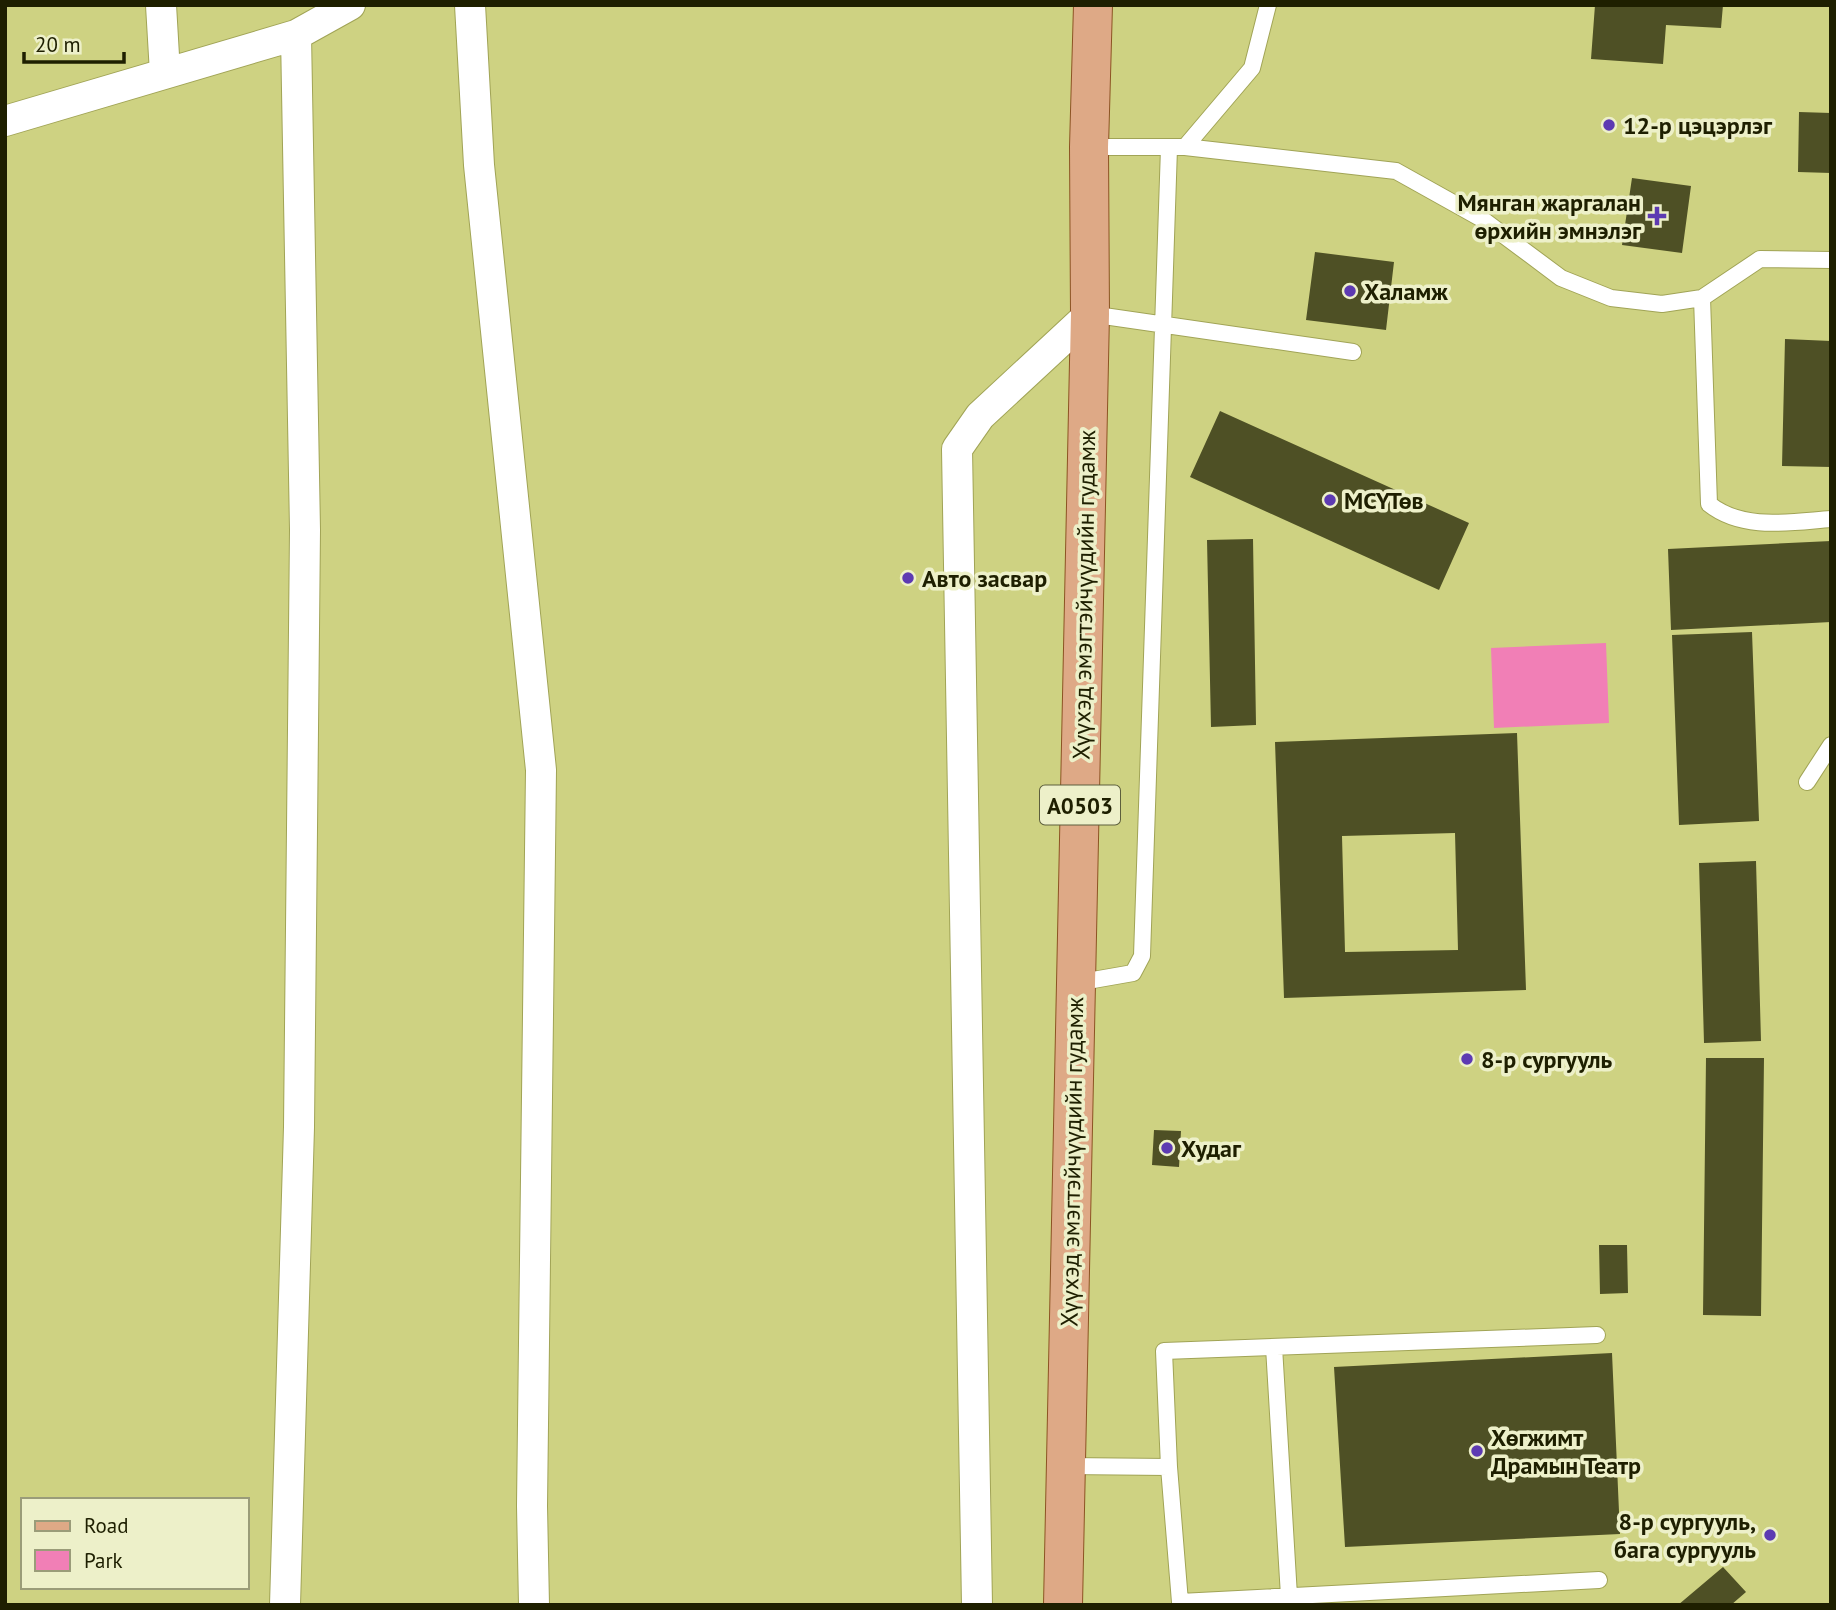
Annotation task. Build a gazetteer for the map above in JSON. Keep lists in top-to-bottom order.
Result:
{
  "streets": {
    "main road": ["Хүүхэд эмэгтэйчүүдийн гудамж", "A0503"]
  },
  "places": {
    "other": [
      "12-р цэцэрлэг",
      "Халамж",
      "МСҮТөв",
      "Авто засвар",
      "8-р сургууль",
      "Худаг",
      "Хөгжимт Драмын Театр",
      "8-р сургууль, бага сургууль"
    ],
    "health": ["Мянган жаргалан өрхийн эмнэлэг"]
  },
  "legend": ["Road", "Park"],
  "scale_bar": "20 m"
}
